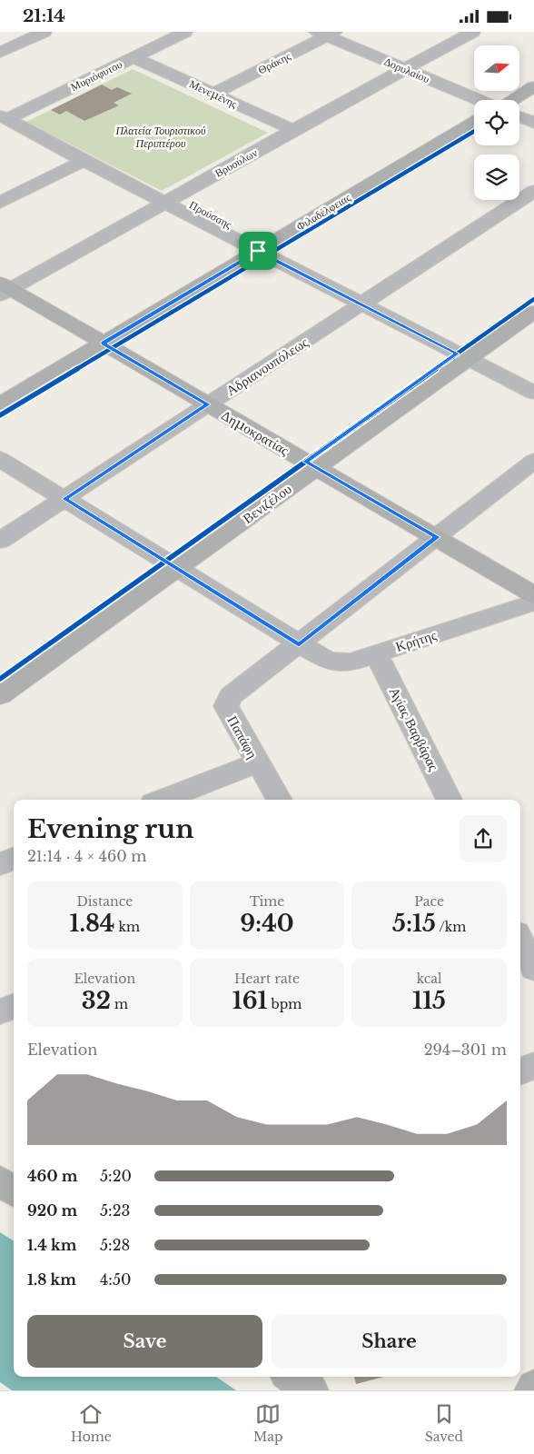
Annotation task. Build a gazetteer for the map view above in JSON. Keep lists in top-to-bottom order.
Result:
{
  "streets": {
    "street": [
      "Θράκης",
      "Δορυλαίου",
      "Μυριόφυτου",
      "Μενεμένης",
      "Βρυούλων",
      "Φιλαδέλφειας",
      "Προύσσης",
      "Αδριανουπόλεως",
      "Δημοκρατίας",
      "Βενιζέλου",
      "Κρήτης",
      "Αγίας Βαρβάρας",
      "Παπάφη"
    ]
  },
  "crossings": [
    ["Θράκης", "Δορυλαίου"],
    ["Θράκης", "Μενεμένης"],
    ["Δορυλαίου", "Βρυούλων"],
    ["Μυριόφυτου", "Μενεμένης"],
    ["Μυριόφυτου", "Προύσσης"],
    ["Μενεμένης", "Βρυούλων"],
    ["Βρυούλων", "Προύσσης"],
    ["Βρυούλων", "Δημοκρατίας"],
    ["Φιλαδέλφειας", "Προύσσης"],
    ["Φιλαδέλφειας", "Δημοκρατίας"],
    ["Προύσσης", "Αδριανουπόλεως"],
    ["Προύσσης", "Βενιζέλου"],
    ["Αδριανουπόλεως", "Δημοκρατίας"],
    ["Αδριανουπόλεως", "Κρήτης"],
    ["Δημοκρατίας", "Βενιζέλου"],
    ["Βενιζέλου", "Κρήτης"],
    ["Κρήτης", "Αγίας Βαρβάρας"],
    ["Κρήτης", "Παπάφη"]
  ],
  "parks": ["Πλατεία Τουριστικού Περιπτέρου"],
  "north": "right",
  "page": {
    "status": "21:14",
    "heading": ["Evening run", "21:14 · 4 × 460 m"],
    "stats": [
      ["Distance", "1.84 km"],
      ["Time", "9:40"],
      ["Pace", "5:15 /km"],
      ["Elevation", "32 m"],
      ["Heart rate", "161 bpm"],
      ["kcal", "115"]
    ],
    "chart": ["Elevation", "294–301 m"],
    "list": [
      {
        "name": "460 m",
        "note": "5:20"
      },
      {
        "name": "920 m",
        "note": "5:23"
      },
      {
        "name": "1.4 km",
        "note": "5:28"
      },
      {
        "name": "1.8 km",
        "note": "4:50"
      }
    ],
    "buttons": ["Save", "Share"],
    "tabs": ["Home", "Map", "Saved"]
  }
}
